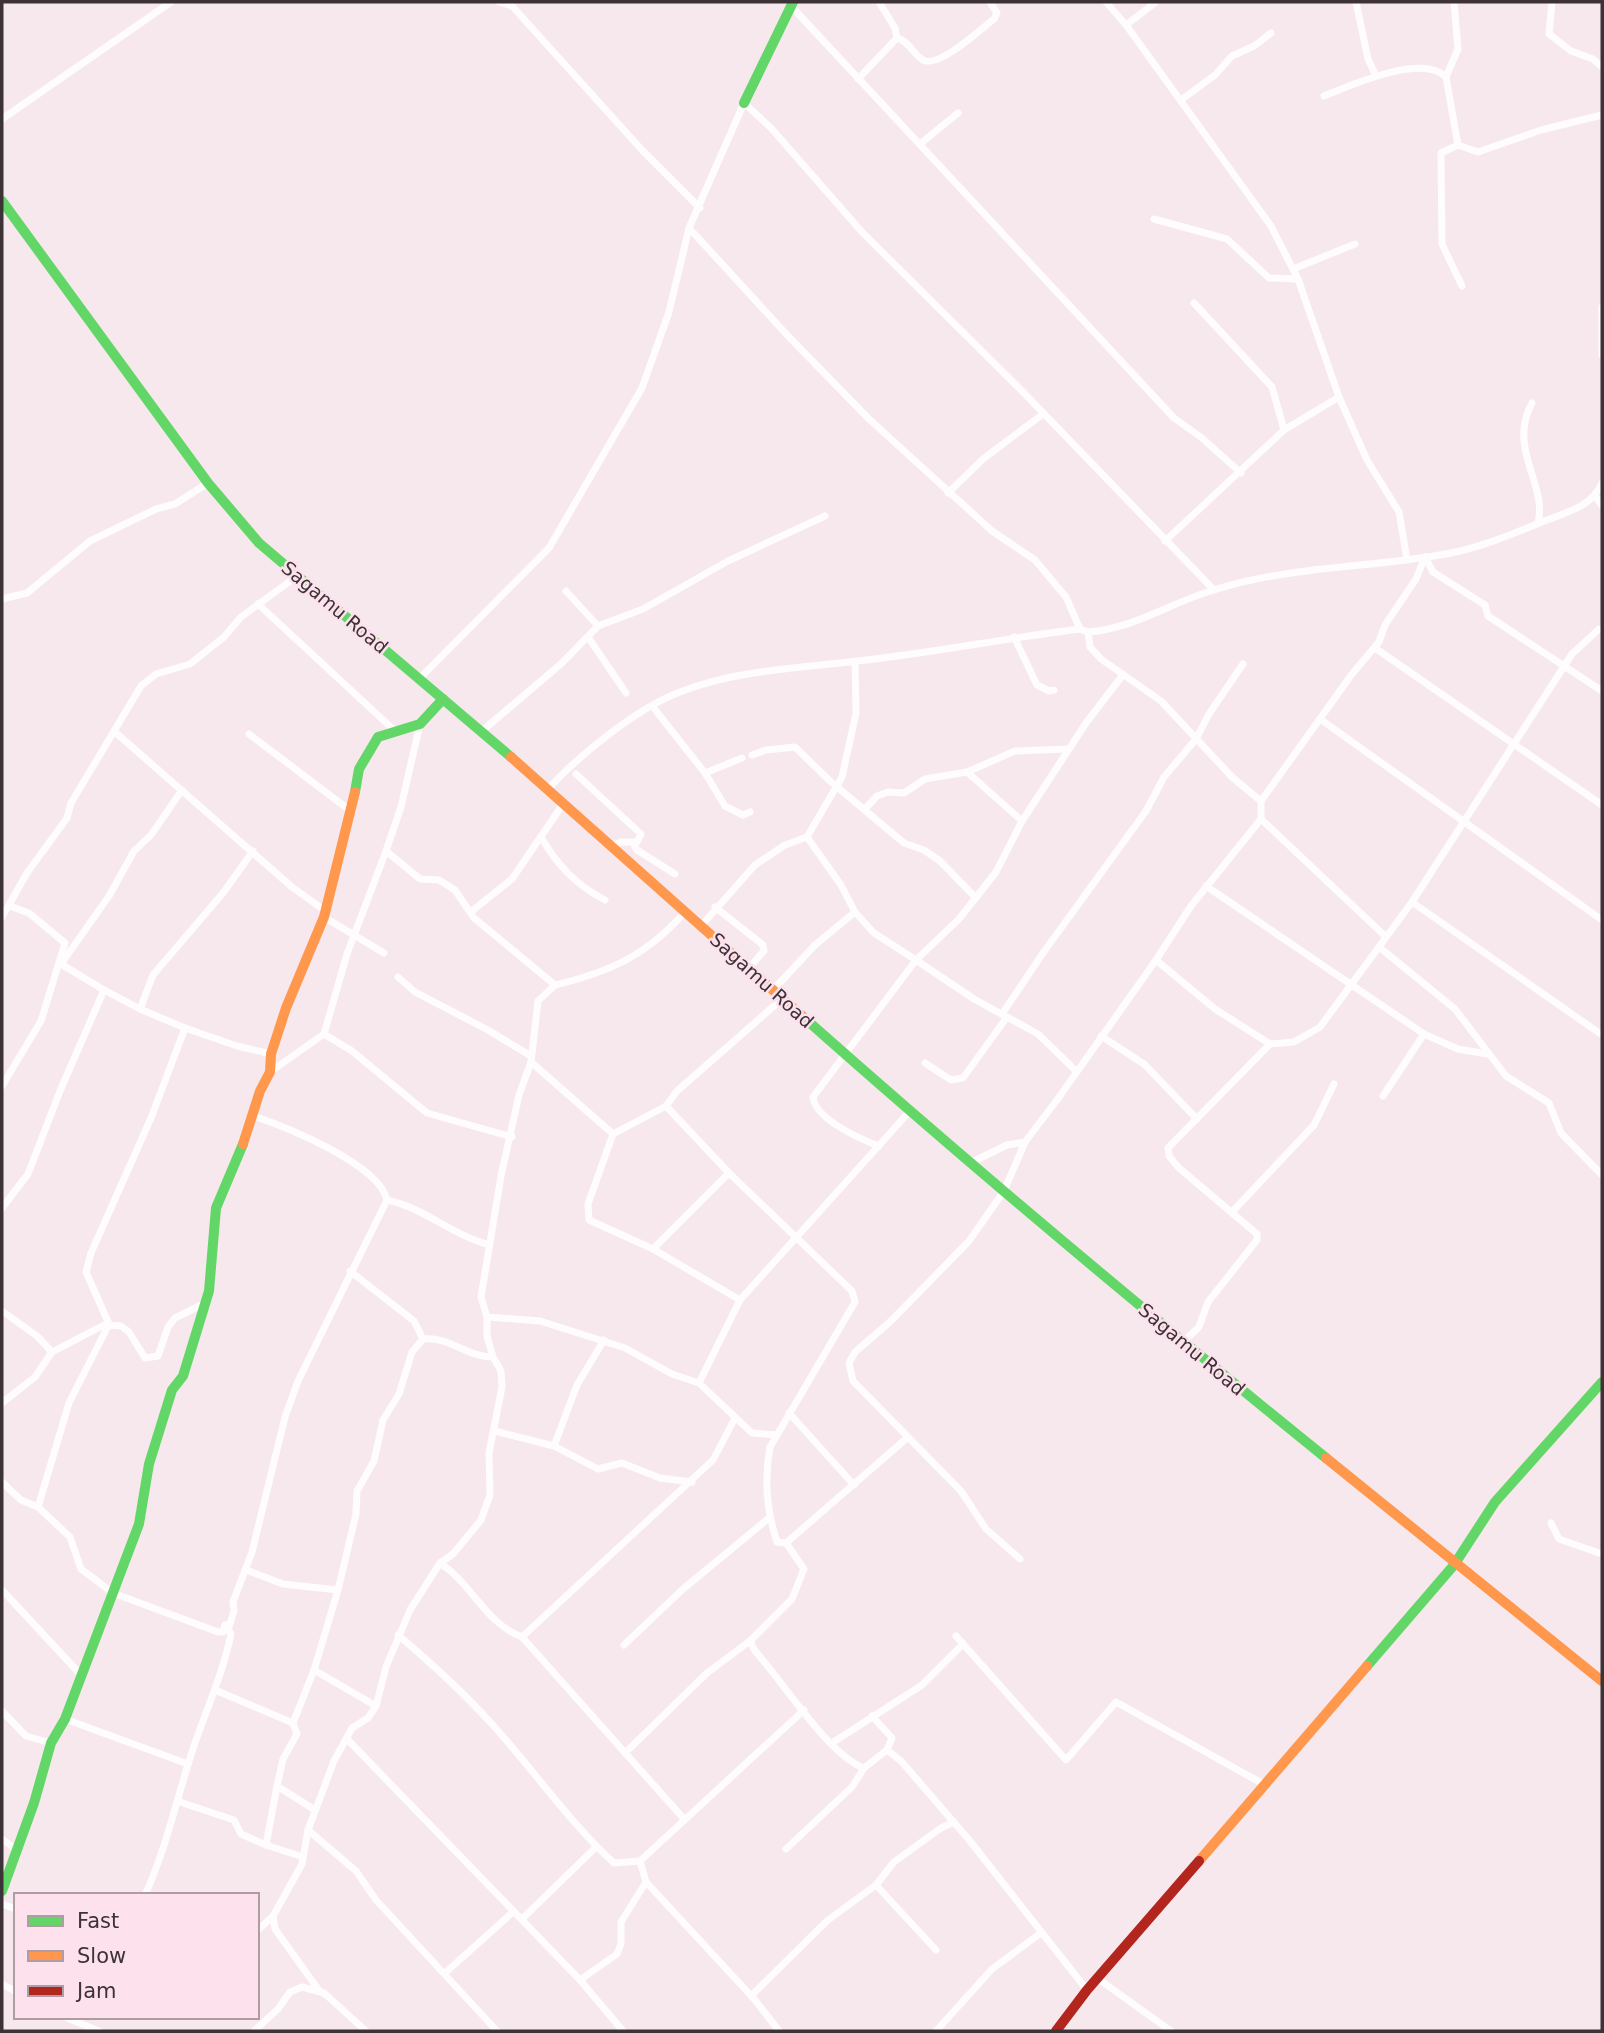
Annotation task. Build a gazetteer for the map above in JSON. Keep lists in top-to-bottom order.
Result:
{
  "streets": {
    "main road": ["Sagamu Road"]
  },
  "legend": ["Fast", "Slow", "Jam"]
}
